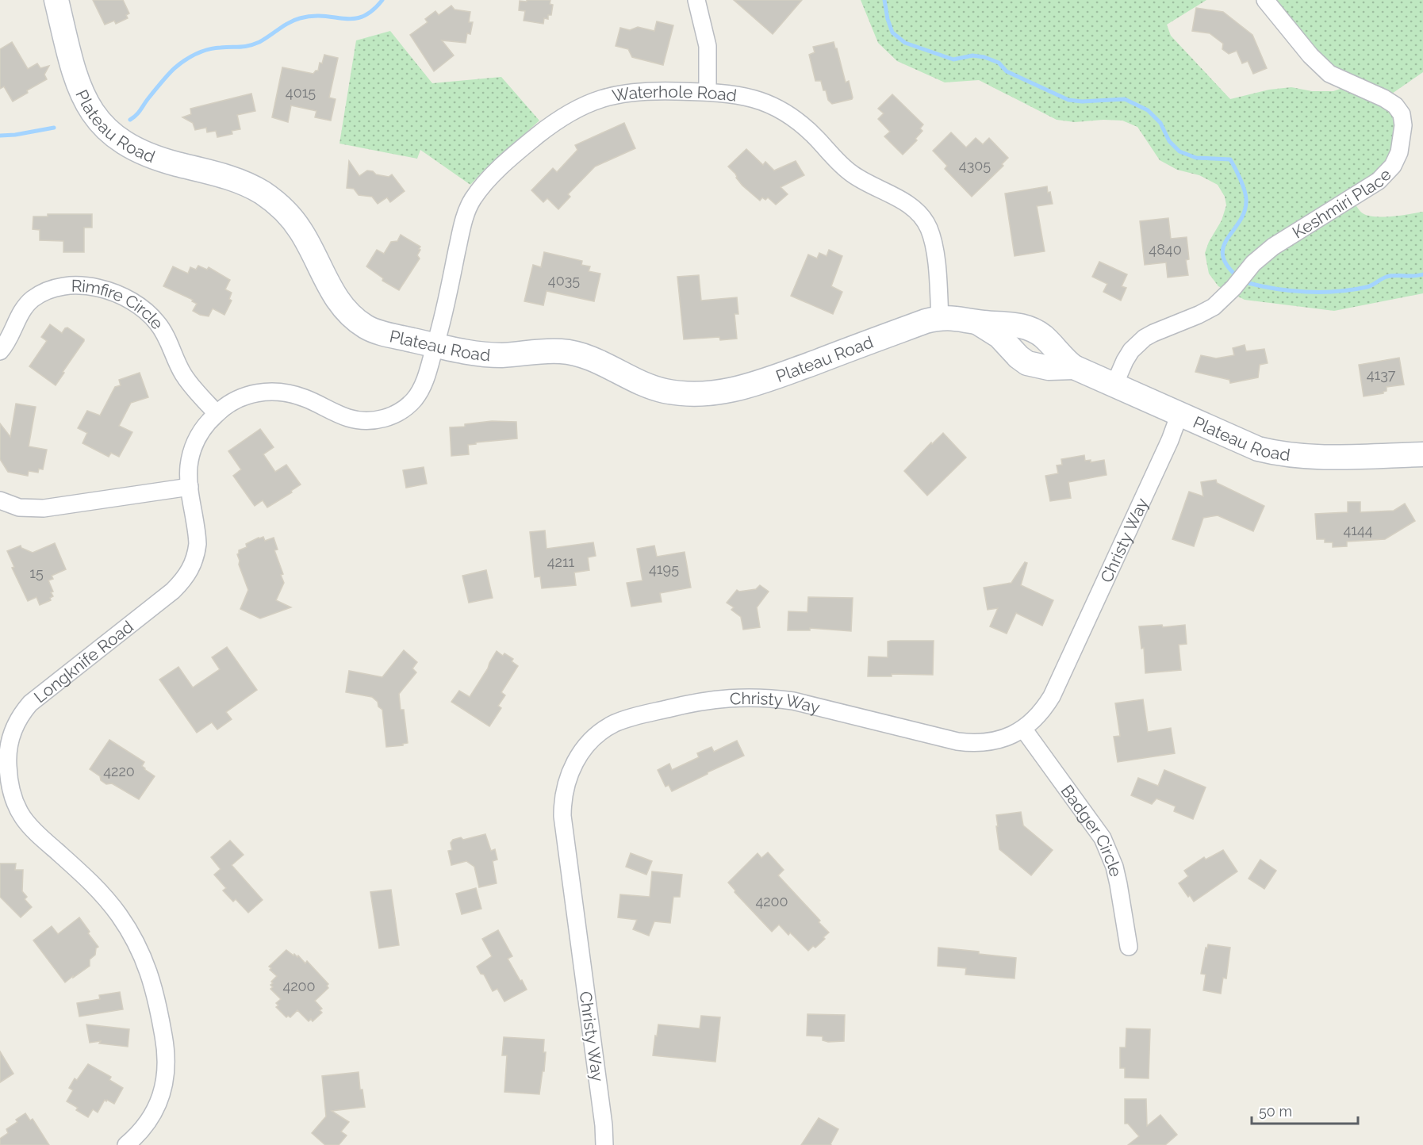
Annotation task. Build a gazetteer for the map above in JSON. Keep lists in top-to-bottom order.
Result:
{
  "streets": {
    "street": [
      "Waterhole Road",
      "Plateau Road",
      "Keshmiri Place",
      "Rimfire Circle",
      "Christy Way",
      "Longknife Road",
      "Badger Circle"
    ]
  },
  "crossings": [
    ["Waterhole Road", "Plateau Road"],
    ["Waterhole Road", "Longknife Road"],
    ["Plateau Road", "Keshmiri Place"],
    ["Plateau Road", "Christy Way"],
    ["Plateau Road", "Longknife Road"],
    ["Rimfire Circle", "Longknife Road"],
    ["Christy Way", "Badger Circle"]
  ],
  "house_numbers": [
    "4015",
    "4305",
    "4840",
    "4035",
    "4137",
    "4144",
    "4211",
    "4195",
    "15",
    "4220",
    "4200",
    "4200"
  ],
  "scale_bar": "50 m"
}
